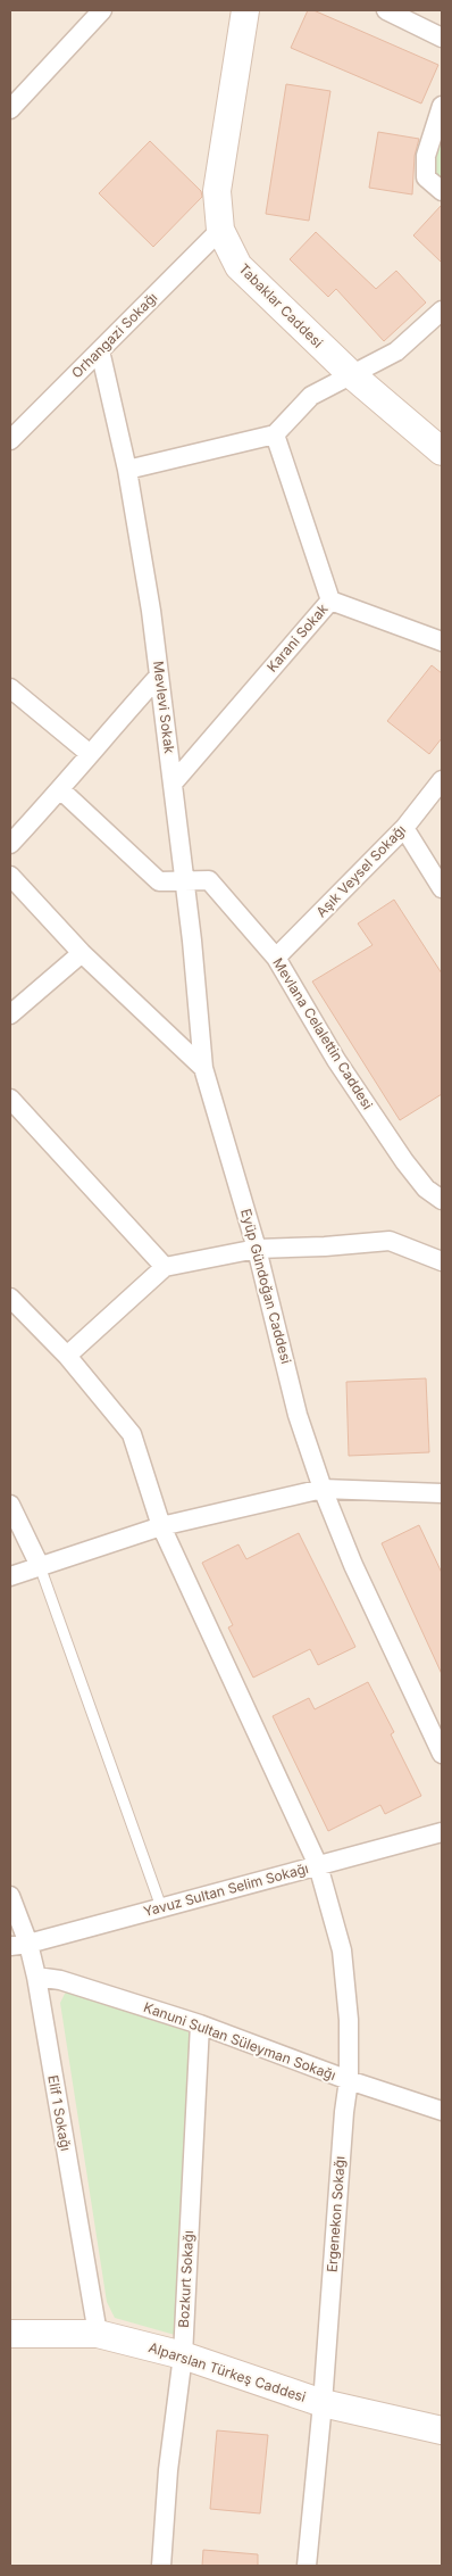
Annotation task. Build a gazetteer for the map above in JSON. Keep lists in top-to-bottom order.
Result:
{
  "streets": {
    "street": [
      "Tabaklar Caddesi",
      "Orhangazi Sokağı",
      "Karani Sokak",
      "Mevlevi Sokak",
      "Aşık Veysel Sokağı",
      "Mevlana Celalettin Caddesi",
      "Eyüp Gündoğan Caddesi",
      "Yavuz Sultan Selim Sokağı",
      "Kanuni Sultan Süleyman Sokağı",
      "Elif 1 Sokağı",
      "Ergenekon Sokağı",
      "Bozkurt Sokağı",
      "Alparslan Türkeş Caddesi"
    ]
  },
  "crossings": [
    ["Tabaklar Caddesi", "Orhangazi Sokağı"],
    ["Orhangazi Sokağı", "Mevlevi Sokak"],
    ["Karani Sokak", "Mevlevi Sokak"],
    ["Mevlevi Sokak", "Mevlana Celalettin Caddesi"],
    ["Mevlevi Sokak", "Eyüp Gündoğan Caddesi"],
    ["Aşık Veysel Sokağı", "Mevlana Celalettin Caddesi"],
    ["Yavuz Sultan Selim Sokağı", "Elif 1 Sokağı"],
    ["Yavuz Sultan Selim Sokağı", "Ergenekon Sokağı"],
    ["Kanuni Sultan Süleyman Sokağı", "Elif 1 Sokağı"],
    ["Kanuni Sultan Süleyman Sokağı", "Ergenekon Sokağı"],
    ["Kanuni Sultan Süleyman Sokağı", "Bozkurt Sokağı"],
    ["Elif 1 Sokağı", "Alparslan Türkeş Caddesi"],
    ["Ergenekon Sokağı", "Alparslan Türkeş Caddesi"],
    ["Bozkurt Sokağı", "Alparslan Türkeş Caddesi"]
  ]
}
